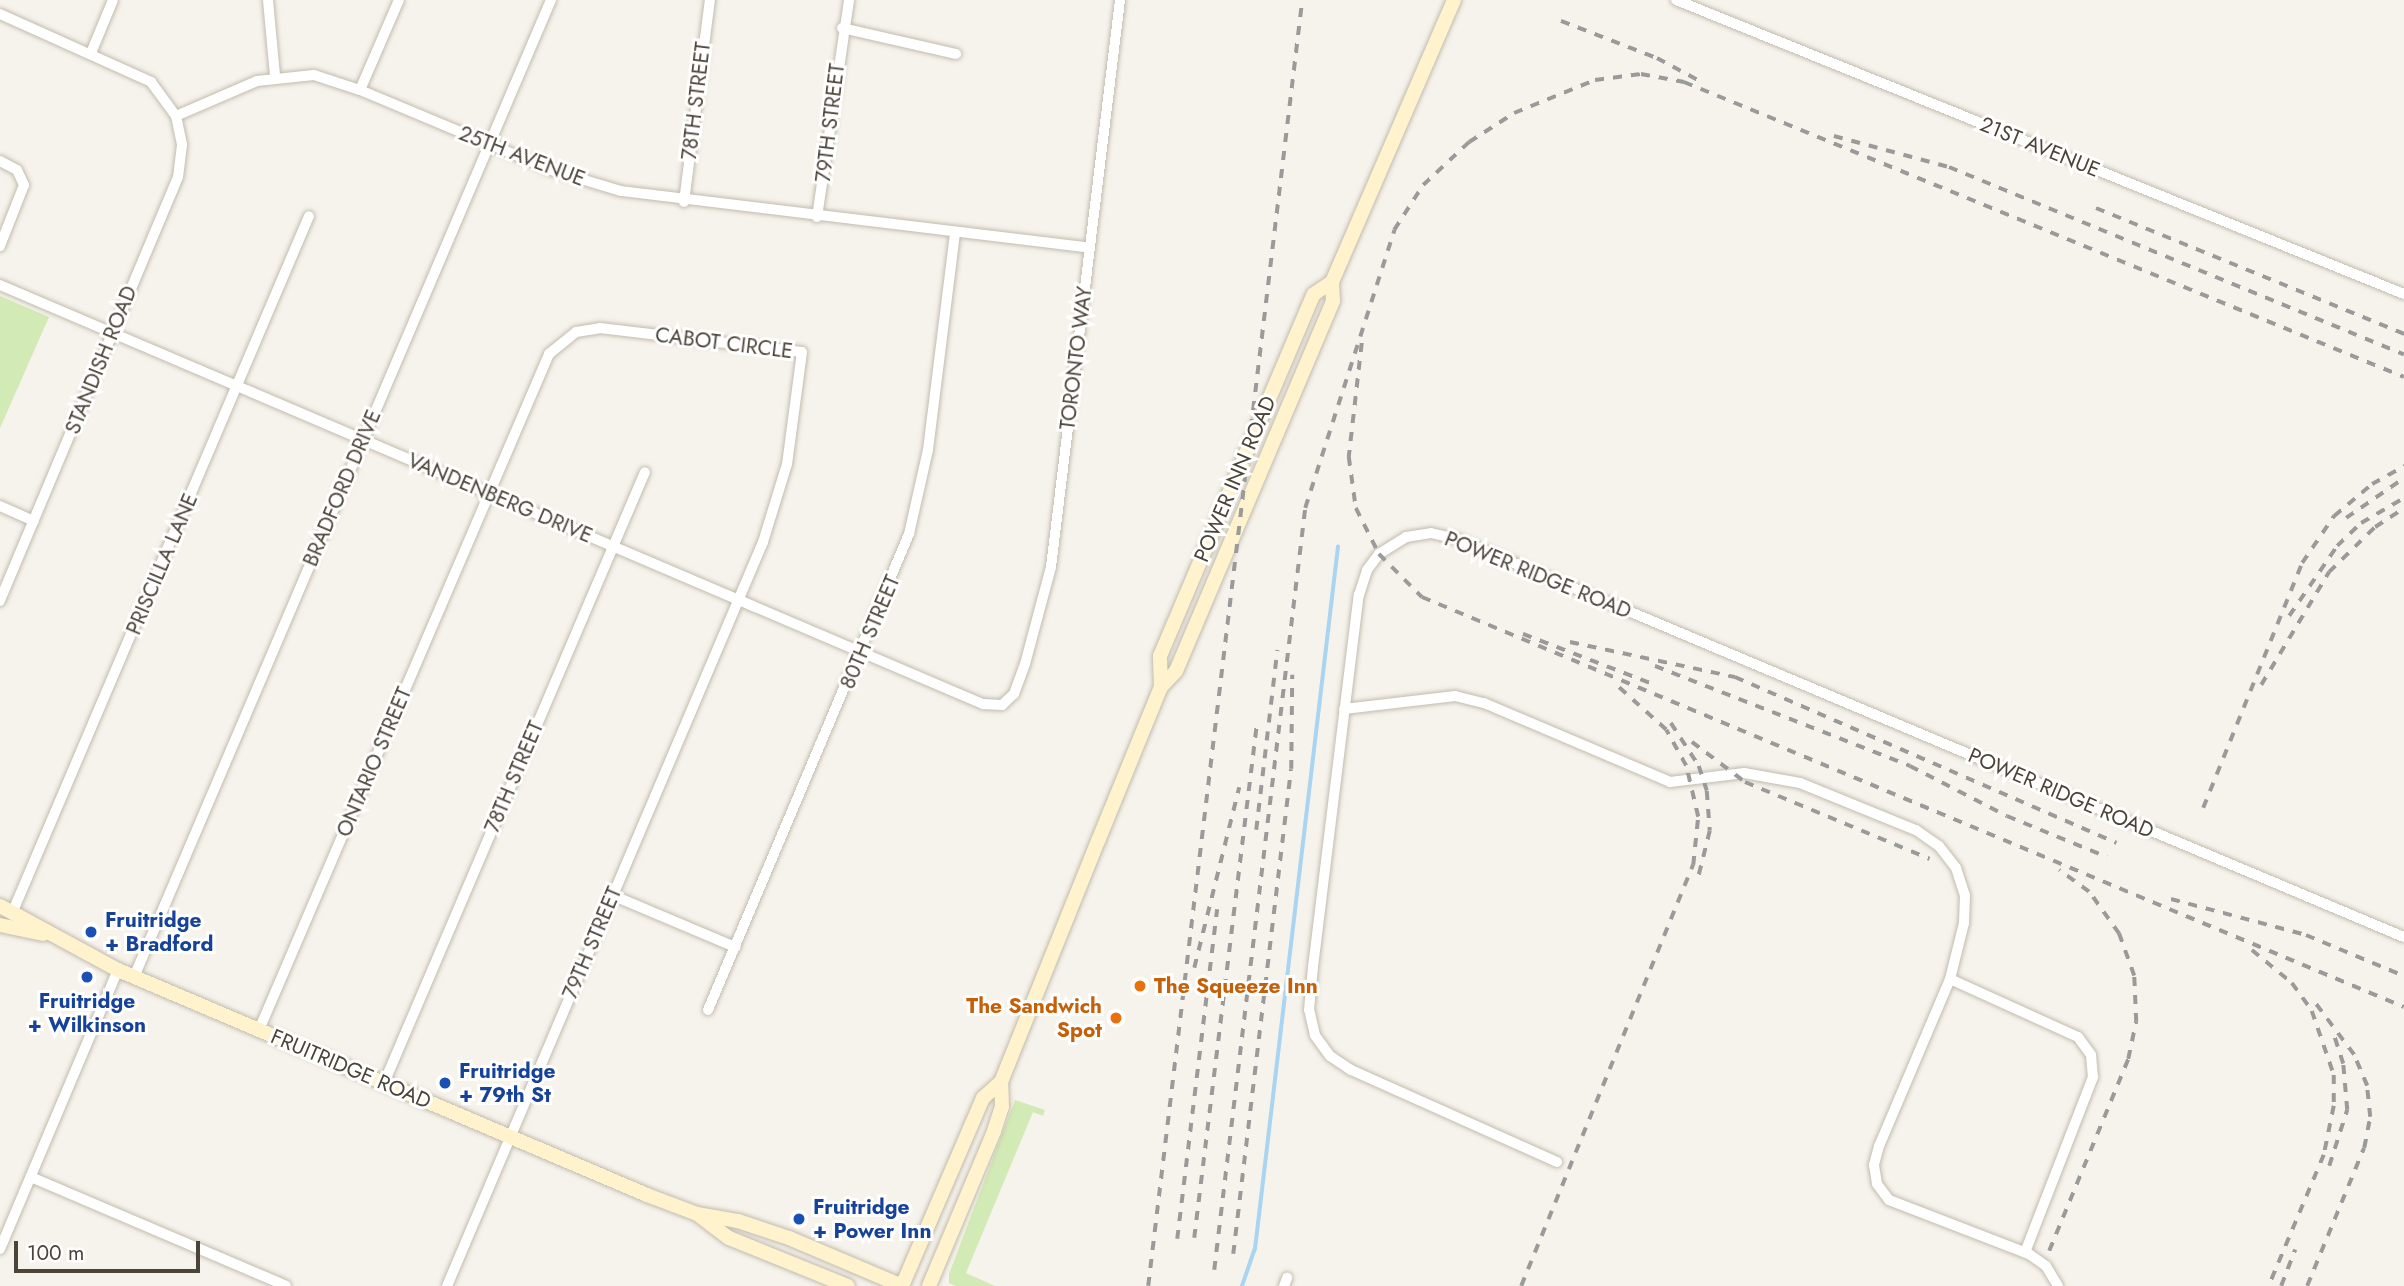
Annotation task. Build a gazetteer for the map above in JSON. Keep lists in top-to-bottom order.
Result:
{
  "streets": {
    "main road": ["POWER INN ROAD", "FRUITRIDGE ROAD"],
    "street": [
      "78TH STREET",
      "79TH STREET",
      "21ST AVENUE",
      "25TH AVENUE",
      "CABOT CIRCLE",
      "TORONTO WAY",
      "STANDISH ROAD",
      "BRADFORD DRIVE",
      "VANDENBERG DRIVE",
      "PRISCILLA LANE",
      "POWER RIDGE ROAD",
      "80TH STREET",
      "ONTARIO STREET"
    ]
  },
  "crossings": [
    ["78TH STREET", "25TH AVENUE"],
    ["78TH STREET", "VANDENBERG DRIVE"],
    ["78TH STREET", "FRUITRIDGE ROAD"],
    ["79TH STREET", "25TH AVENUE"],
    ["79TH STREET", "CABOT CIRCLE"],
    ["79TH STREET", "VANDENBERG DRIVE"],
    ["79TH STREET", "FRUITRIDGE ROAD"],
    ["25TH AVENUE", "TORONTO WAY"],
    ["25TH AVENUE", "STANDISH ROAD"],
    ["25TH AVENUE", "BRADFORD DRIVE"],
    ["25TH AVENUE", "80TH STREET"],
    ["CABOT CIRCLE", "VANDENBERG DRIVE"],
    ["CABOT CIRCLE", "ONTARIO STREET"],
    ["TORONTO WAY", "VANDENBERG DRIVE"],
    ["STANDISH ROAD", "VANDENBERG DRIVE"],
    ["POWER INN ROAD", "FRUITRIDGE ROAD"],
    ["BRADFORD DRIVE", "VANDENBERG DRIVE"],
    ["BRADFORD DRIVE", "FRUITRIDGE ROAD"],
    ["VANDENBERG DRIVE", "PRISCILLA LANE"],
    ["VANDENBERG DRIVE", "80TH STREET"],
    ["VANDENBERG DRIVE", "ONTARIO STREET"],
    ["PRISCILLA LANE", "FRUITRIDGE ROAD"],
    ["ONTARIO STREET", "FRUITRIDGE ROAD"]
  ],
  "places": [
    "Fruitridge + Bradford",
    "Fruitridge + Wilkinson",
    "The Squeeze Inn",
    "The Sandwich Spot",
    "Fruitridge + 79th St",
    "Fruitridge + Power Inn"
  ],
  "scale_bar": "100 m"
}
